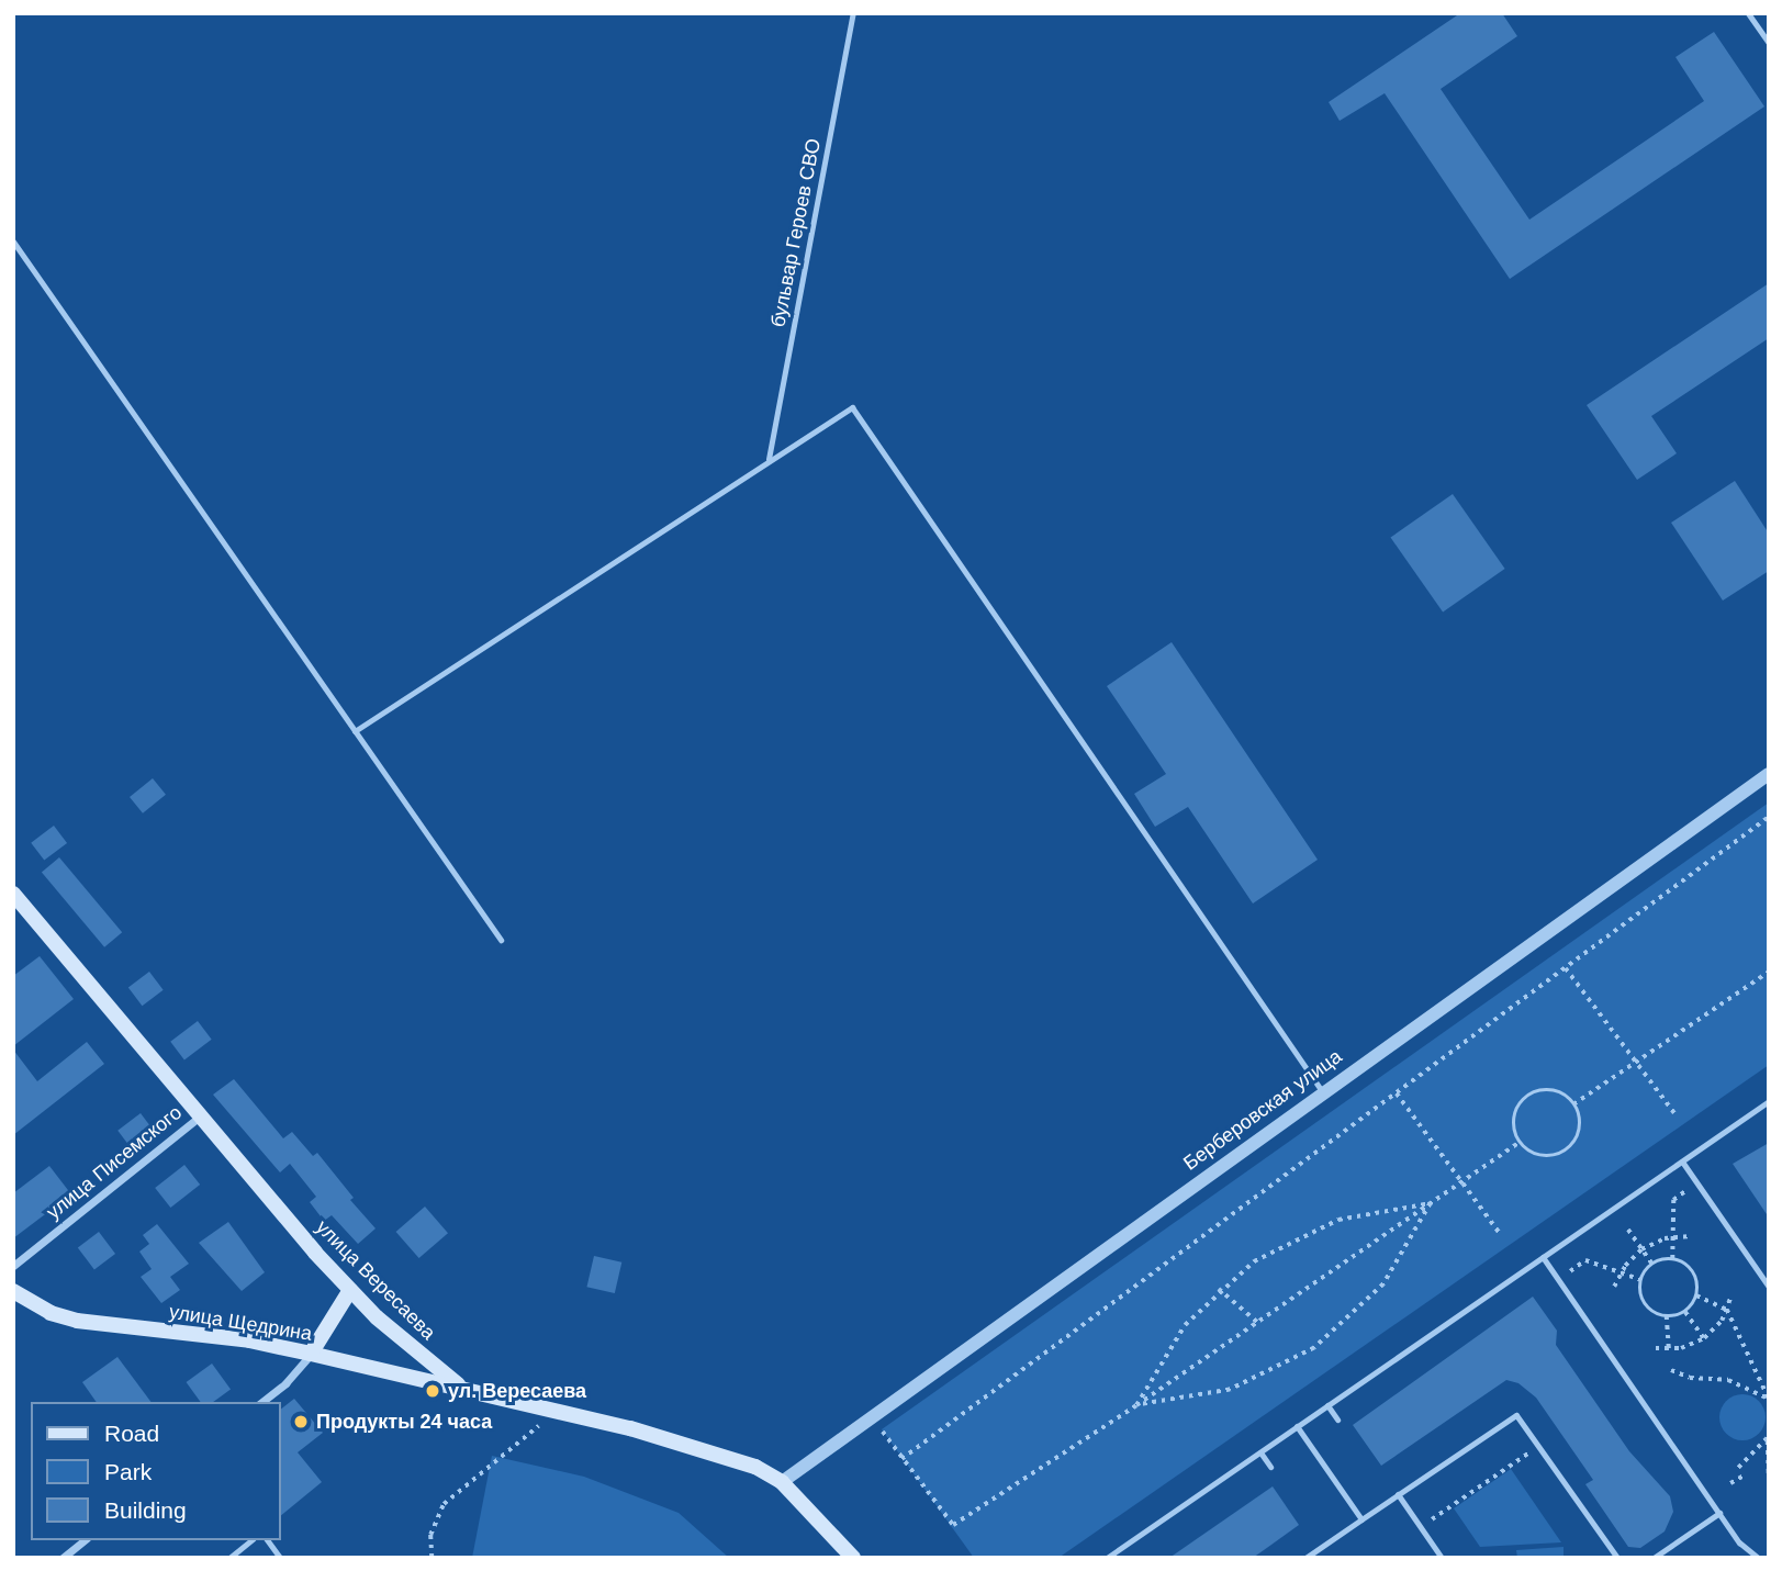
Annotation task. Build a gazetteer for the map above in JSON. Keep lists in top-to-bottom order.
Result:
{
  "streets": {
    "main road": ["улица Вересаева", "улица Щедрина"],
    "street": ["Берберовская улица", "улица Писемского"],
    "lane": ["бульвар Героев СВО"]
  },
  "crossings": [
    ["Берберовская улица", "улица Вересаева"],
    ["улица Писемского", "улица Вересаева"],
    ["улица Вересаева", "улица Щедрина"]
  ],
  "places": ["ул. Вересаева", "Продукты 24 часа"],
  "legend": ["Road", "Park", "Building"]
}
